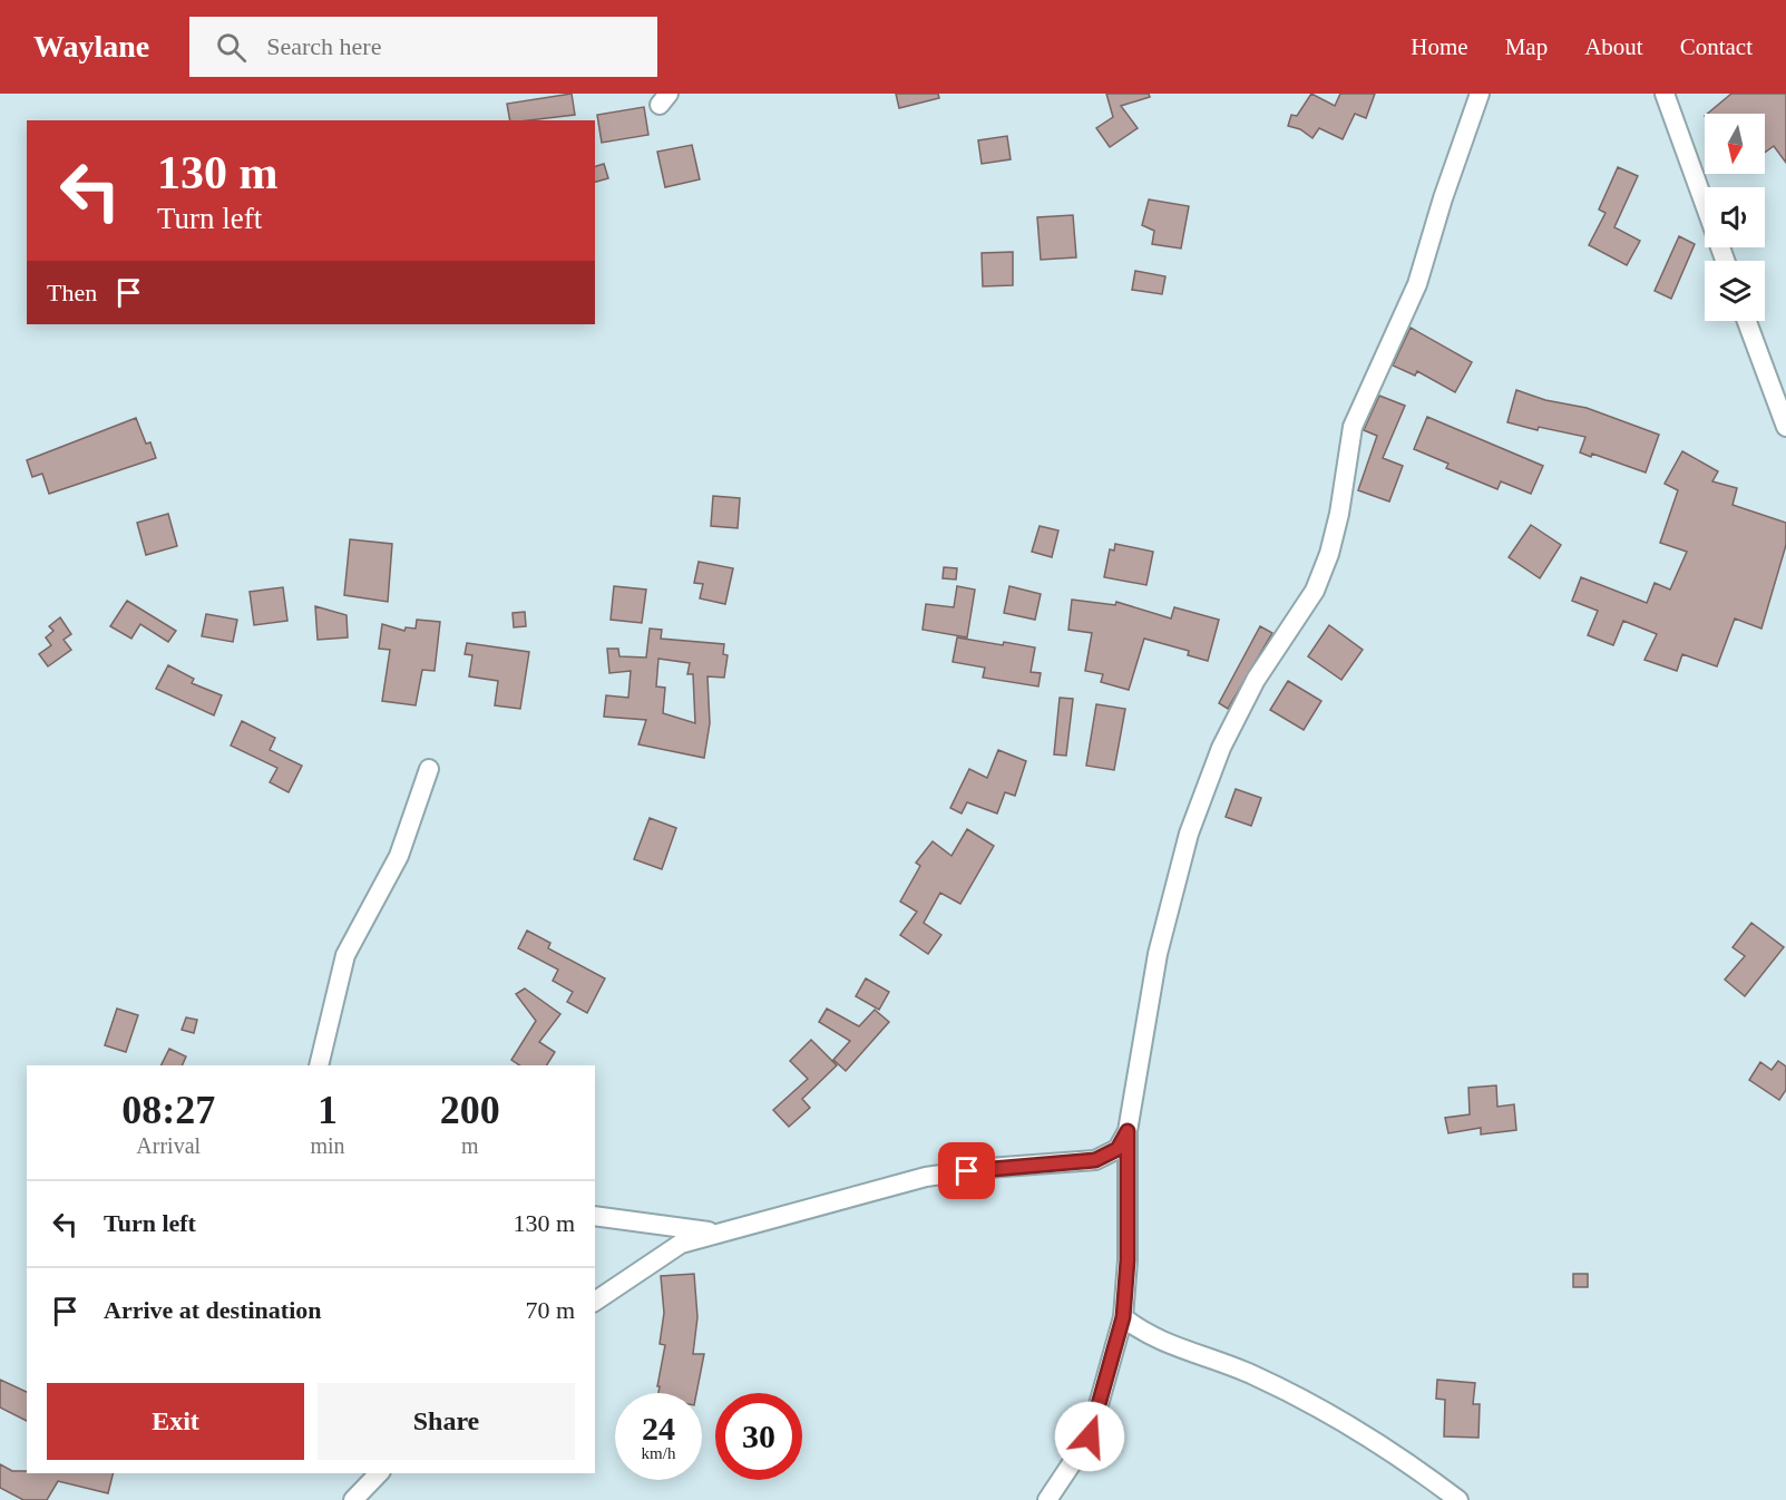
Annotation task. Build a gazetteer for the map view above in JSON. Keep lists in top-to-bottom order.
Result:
{
  "north": "bottom",
  "page": {
    "header": "Waylane",
    "search": "Search here",
    "nav": [
      "Home",
      "Map",
      "About",
      "Contact"
    ],
    "turn": ["130 m", "Turn left"],
    "then": "Then",
    "eta": [
      "08:27",
      "Arrival",
      "1",
      "min",
      "200",
      "m"
    ],
    "list": [
      {
        "name": "Turn left",
        "value": "130 m"
      },
      {
        "name": "Arrive at destination",
        "value": "70 m"
      }
    ],
    "buttons": ["Exit", "Share"],
    "speed": "24 km/h",
    "limit": "30"
  }
}
